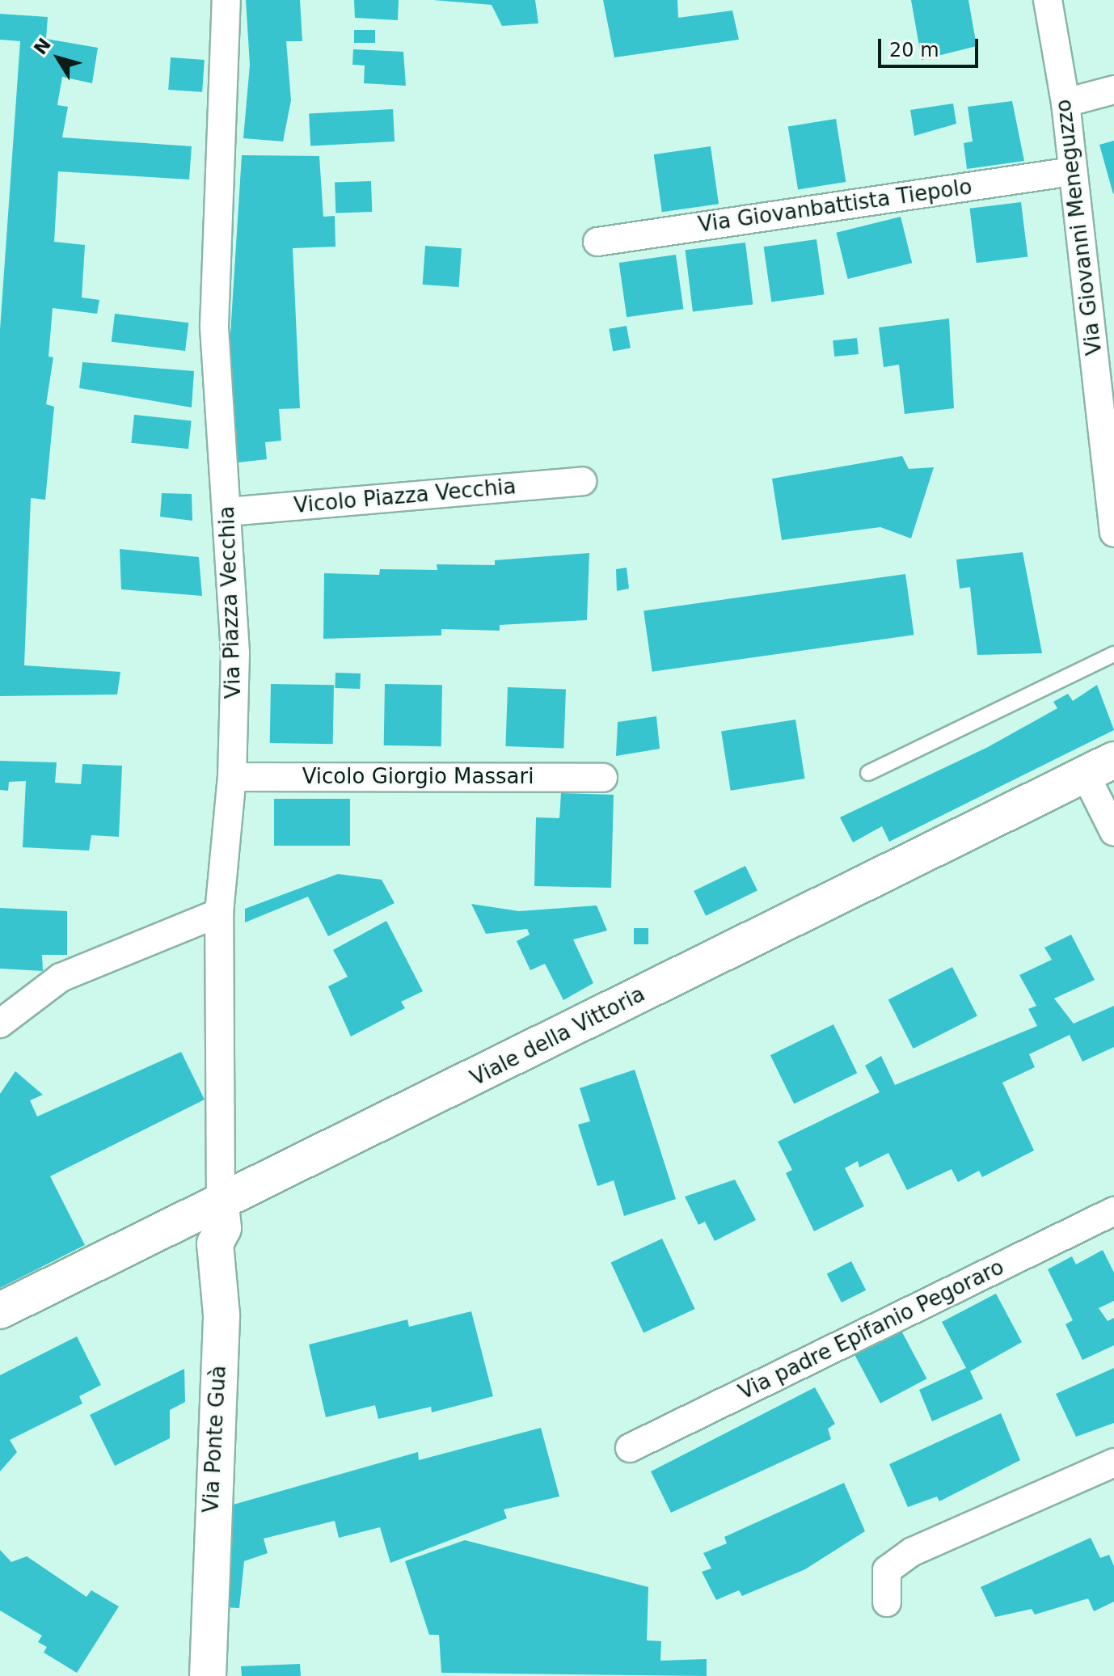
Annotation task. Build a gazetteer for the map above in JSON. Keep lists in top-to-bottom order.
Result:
{
  "streets": {
    "main road": ["Viale della Vittoria", "Via Ponte Guà"],
    "street": [
      "Via Giovanbattista Tiepolo",
      "Via Giovanni Meneguzzo",
      "Vicolo Piazza Vecchia",
      "Via Piazza Vecchia",
      "Vicolo Giorgio Massari",
      "Via padre Epifanio Pegoraro"
    ]
  },
  "crossings": [
    ["Via Giovanbattista Tiepolo", "Via Giovanni Meneguzzo"],
    ["Vicolo Piazza Vecchia", "Via Piazza Vecchia"],
    ["Via Piazza Vecchia", "Vicolo Giorgio Massari"],
    ["Via Piazza Vecchia", "Viale della Vittoria"],
    ["Via Piazza Vecchia", "Via Ponte Guà"],
    ["Viale della Vittoria", "Via Ponte Guà"]
  ],
  "scale_bar": "20 m",
  "north": "top left"
}
